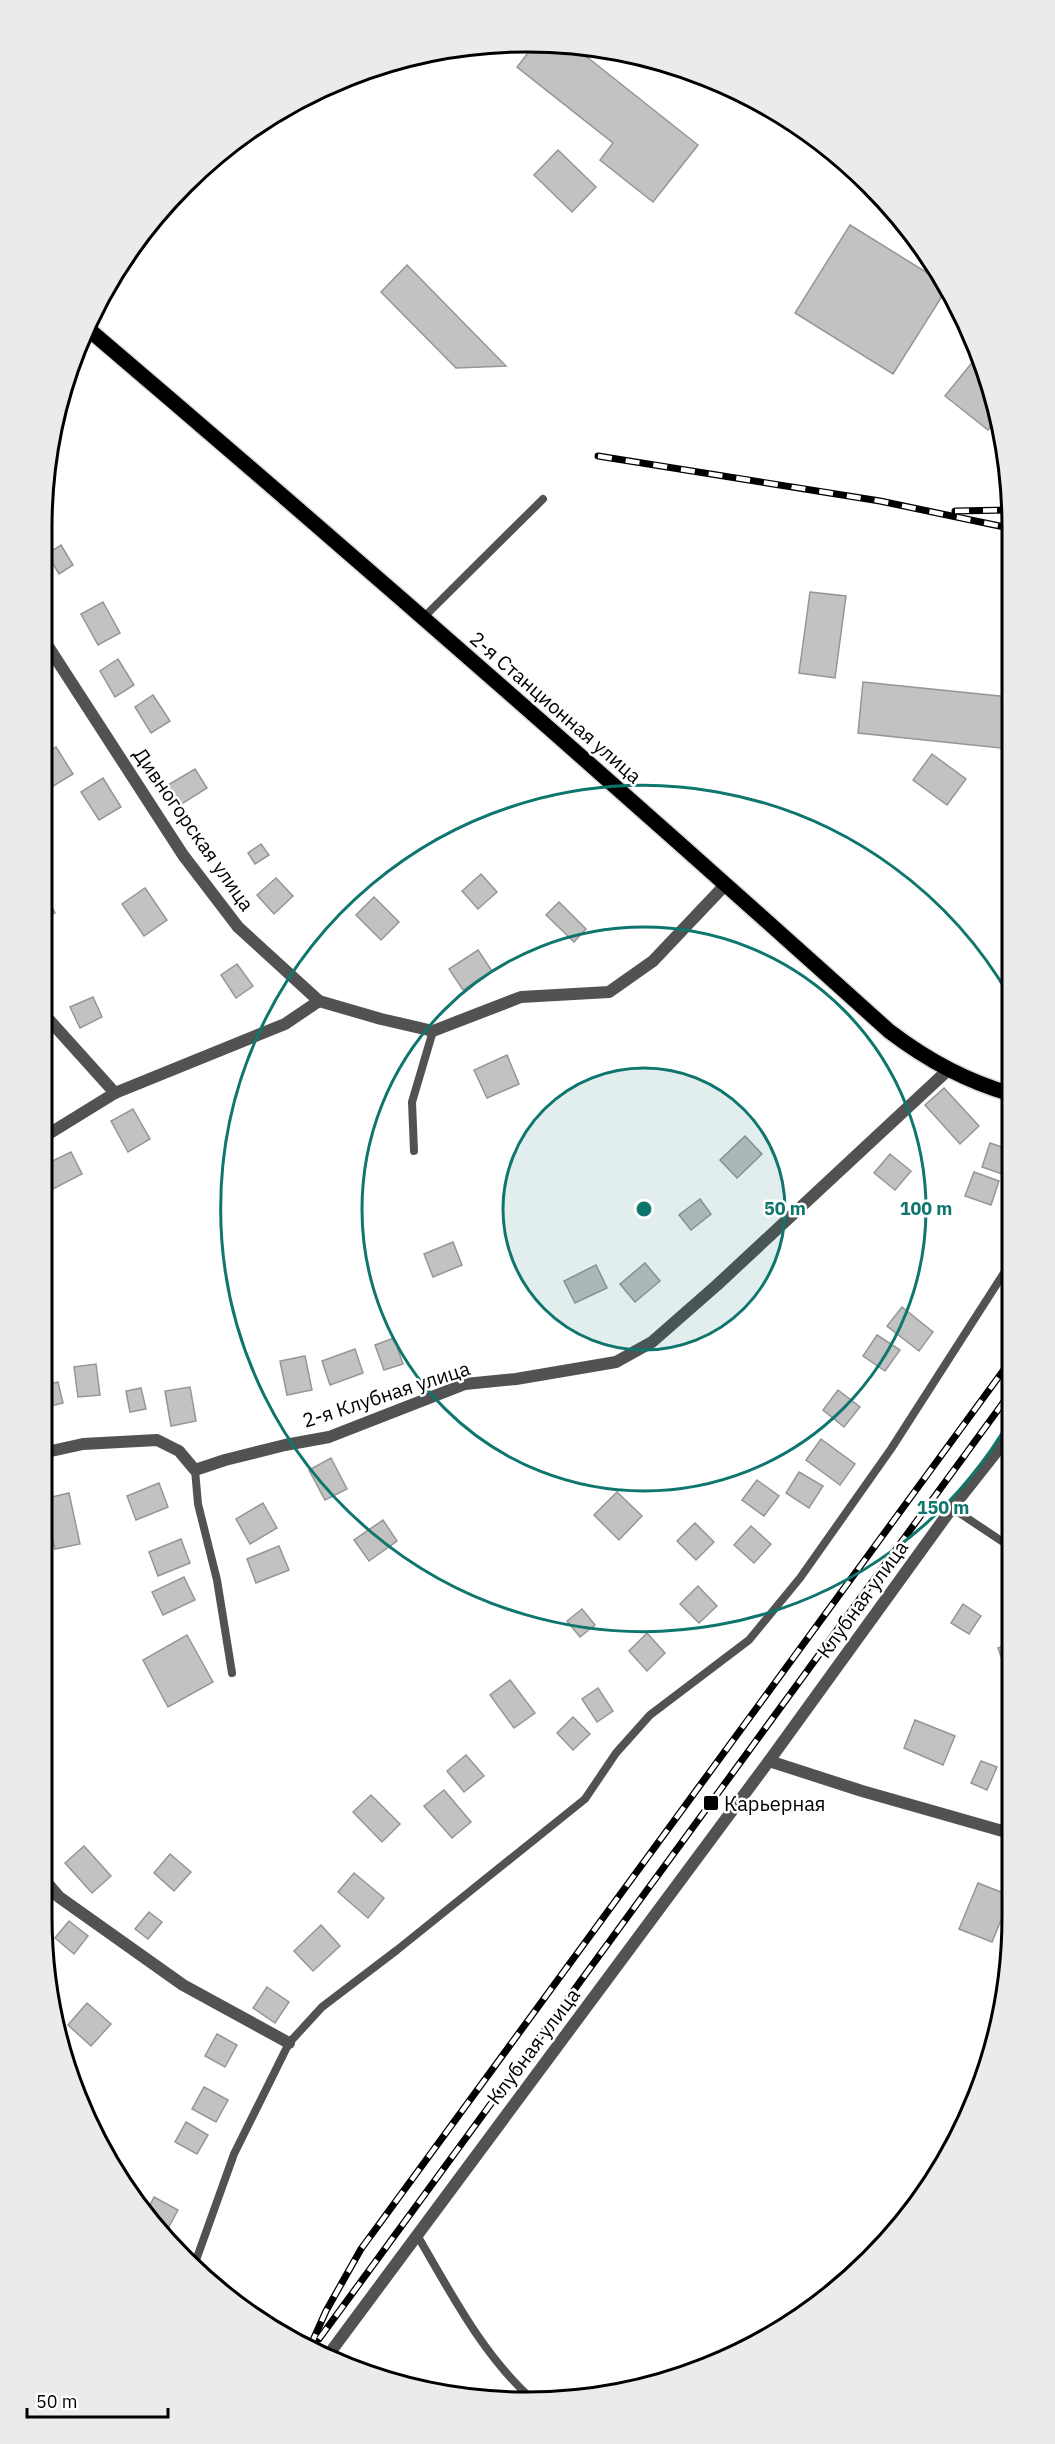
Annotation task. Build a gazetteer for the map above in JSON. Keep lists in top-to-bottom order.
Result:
{
  "streets": {
    "main road": ["2-я Станционная улица"],
    "street": ["Дивногорская улица", "2-я Клубная улица", "Клубная улица"]
  },
  "crossings": [
    ["2-я Станционная улица", "2-я Клубная улица"]
  ],
  "places": {
    "transit": ["Карьерная"]
  },
  "scale_bar": "50 m",
  "rings": ["50 m", "100 m", "150 m"]
}
